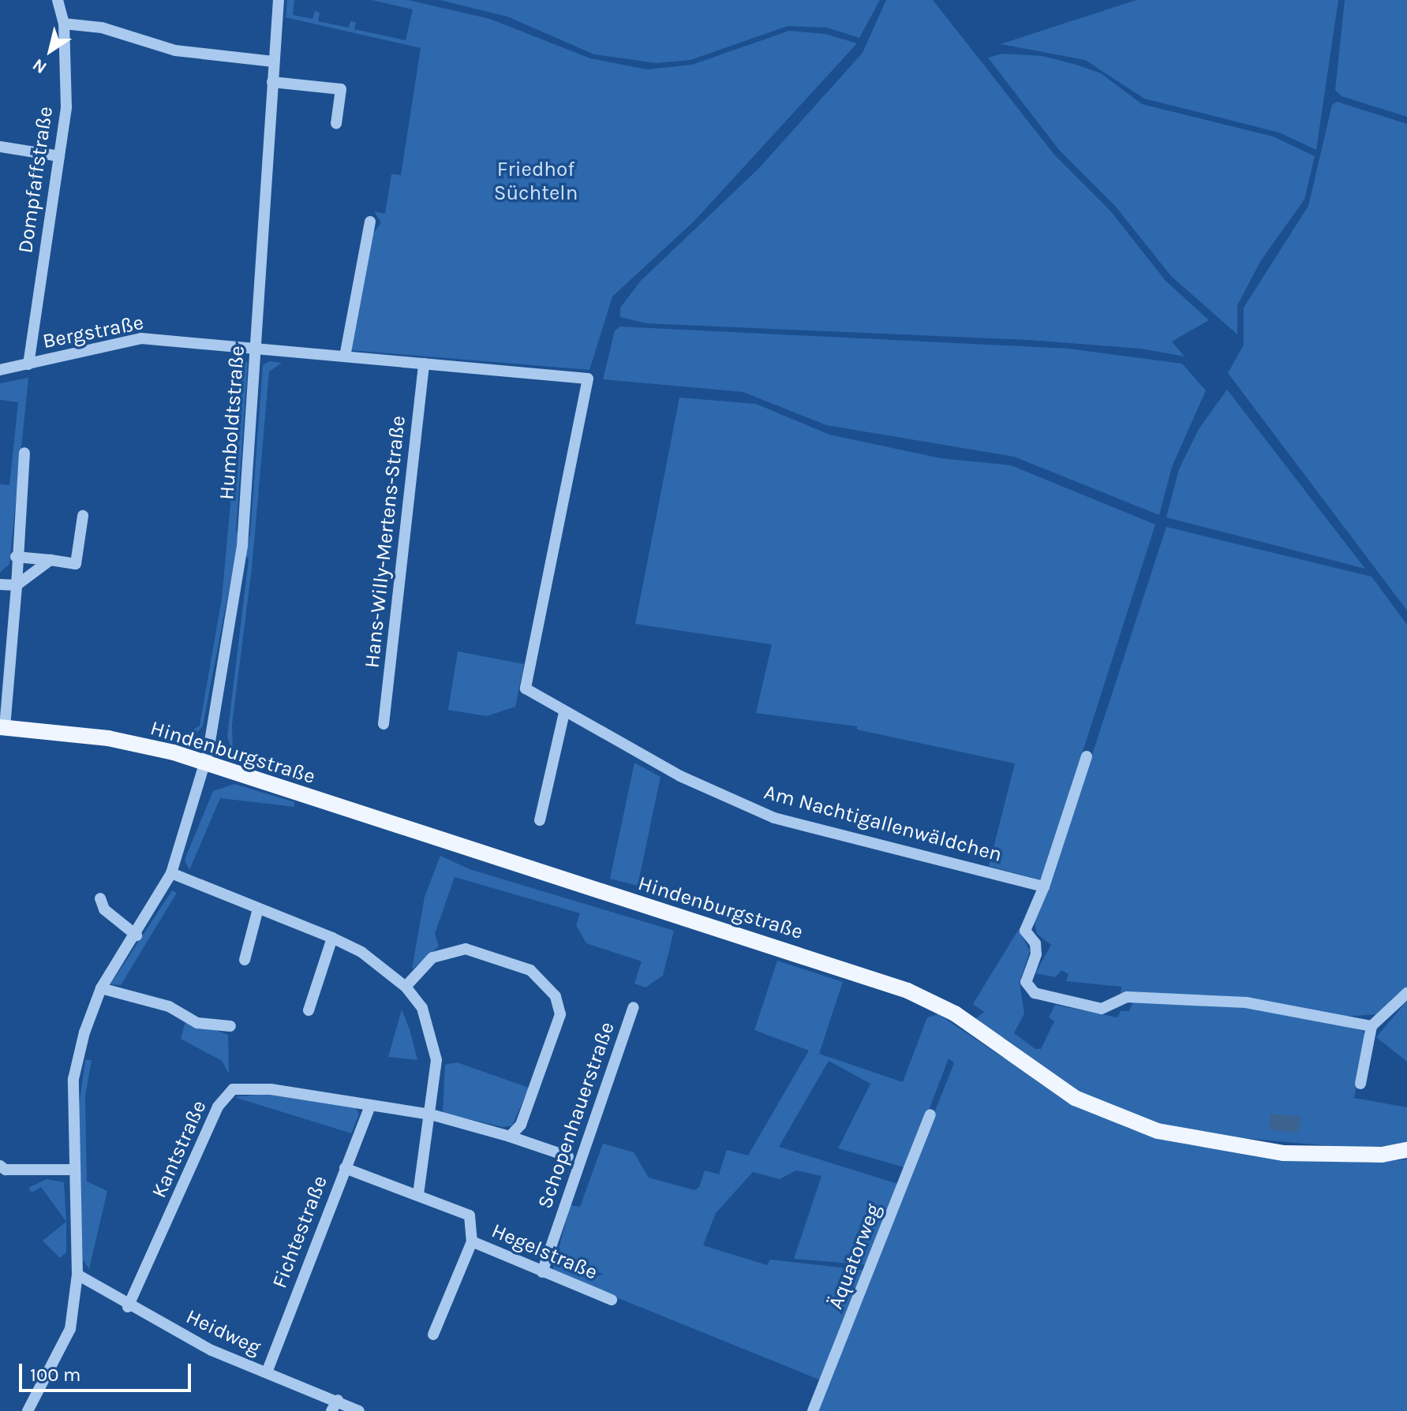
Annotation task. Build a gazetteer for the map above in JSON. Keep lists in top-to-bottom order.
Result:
{
  "streets": {
    "main road": ["Hindenburgstraße"],
    "street": [
      "Dompfaffstraße",
      "Bergstraße",
      "Humboldtstraße",
      "Hans-Willy-Mertens-Straße",
      "Am Nachtigallenwäldchen",
      "Schopenhauerstraße",
      "Kantstraße",
      "Fichtestraße",
      "Hegelstraße",
      "Äquatorweg",
      "Heidweg"
    ]
  },
  "crossings": [
    ["Dompfaffstraße", "Bergstraße"],
    ["Bergstraße", "Humboldtstraße"],
    ["Bergstraße", "Hans-Willy-Mertens-Straße"],
    ["Bergstraße", "Am Nachtigallenwäldchen"],
    ["Humboldtstraße", "Hindenburgstraße"],
    ["Humboldtstraße", "Heidweg"],
    ["Schopenhauerstraße", "Hegelstraße"],
    ["Kantstraße", "Fichtestraße"],
    ["Kantstraße", "Heidweg"],
    ["Fichtestraße", "Hegelstraße"],
    ["Fichtestraße", "Heidweg"]
  ],
  "parks": ["Friedhof Süchteln"],
  "scale_bar": "100 m",
  "north": "bottom left"
}
